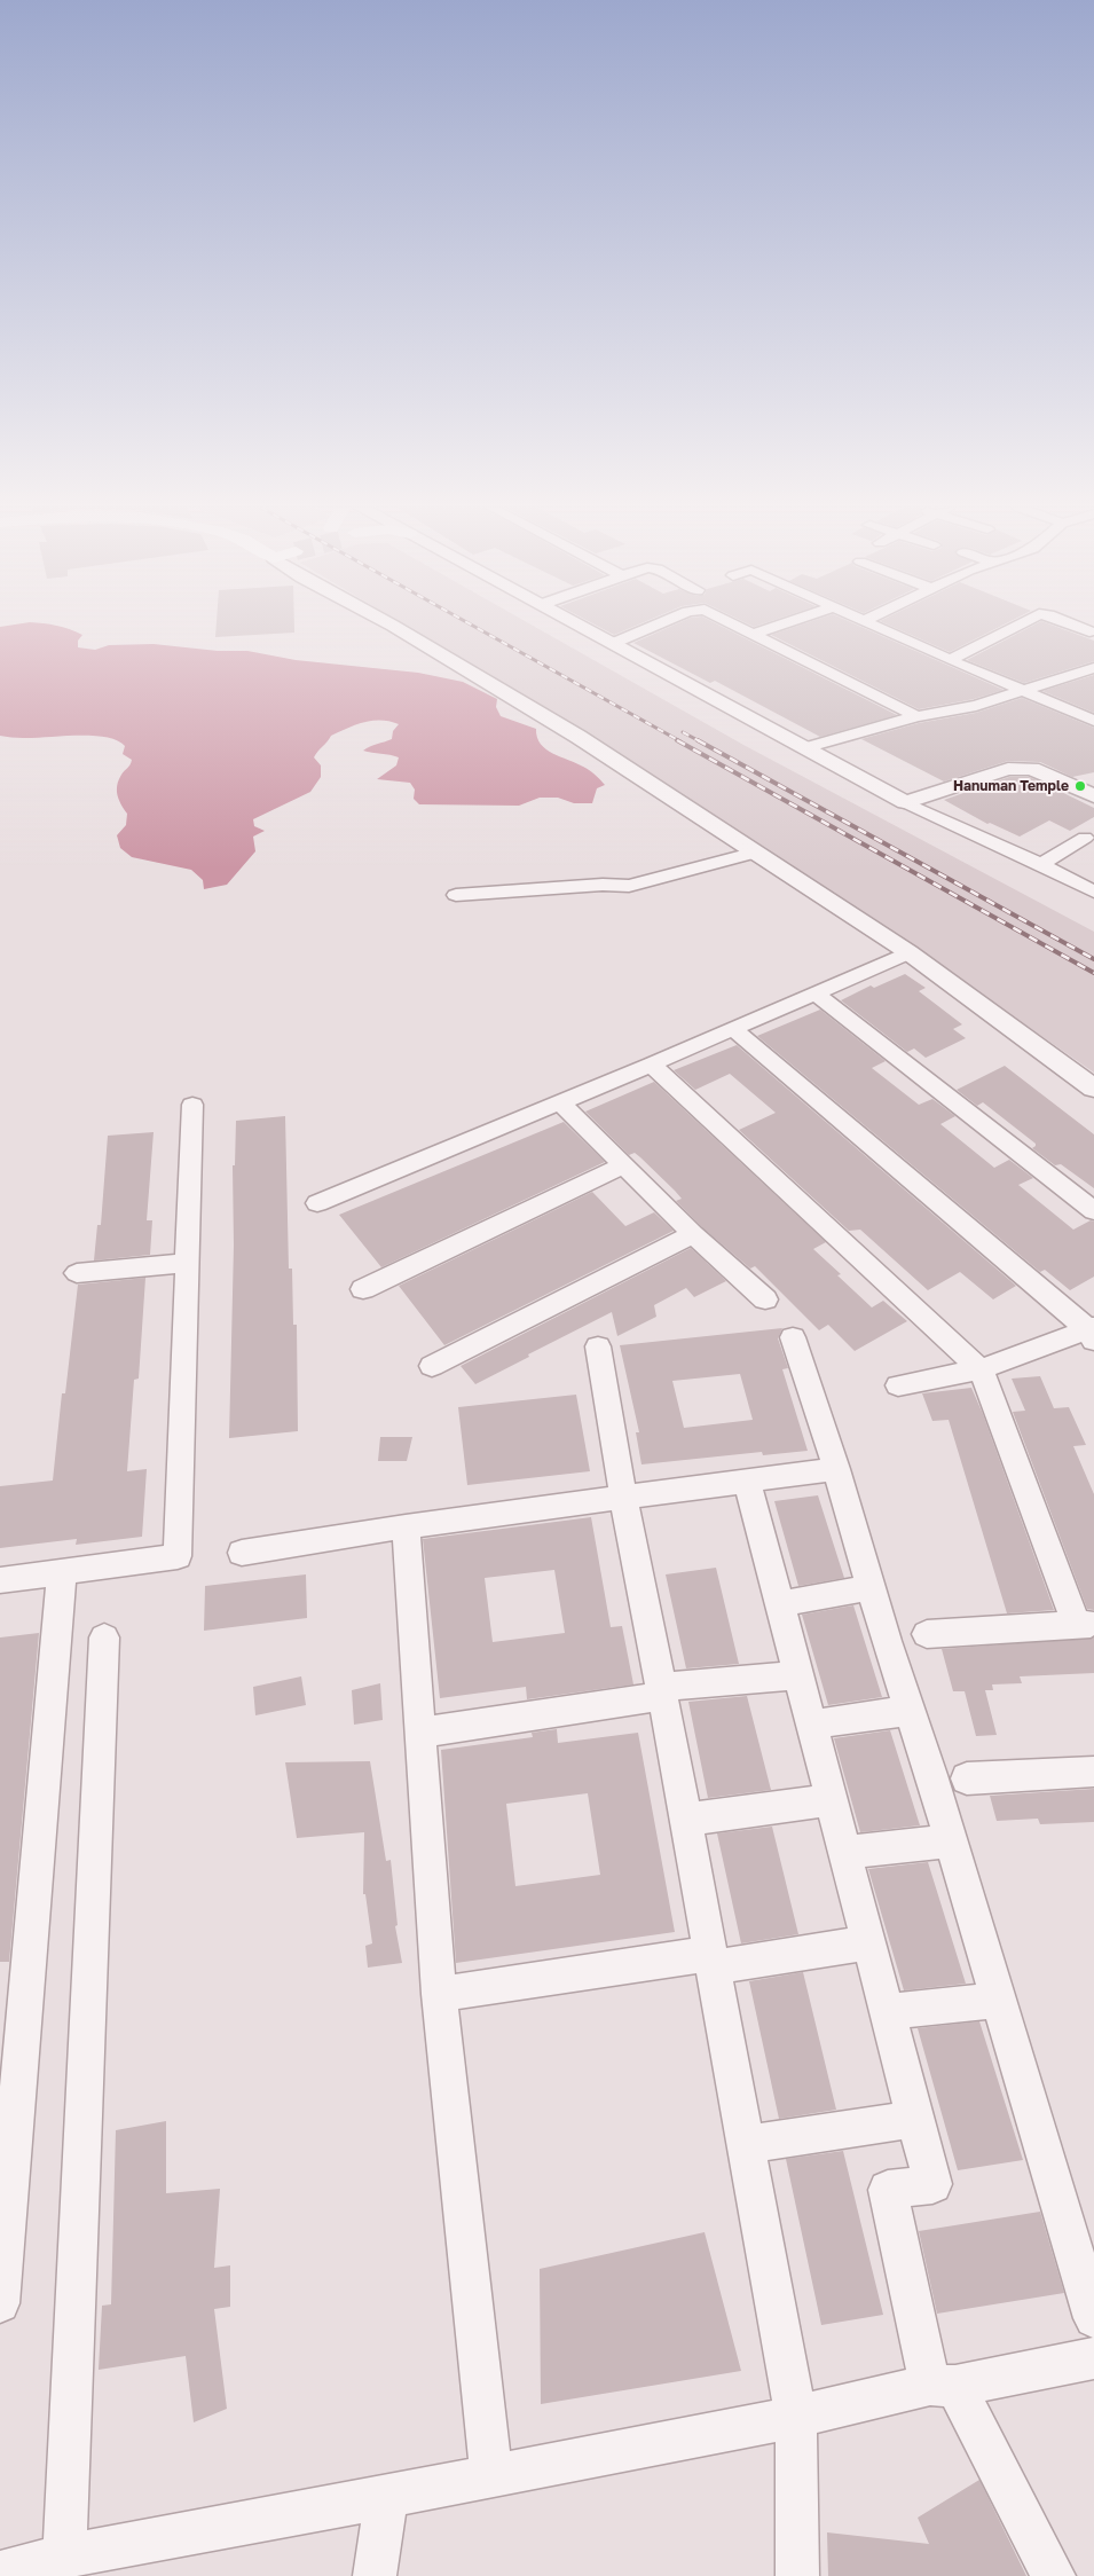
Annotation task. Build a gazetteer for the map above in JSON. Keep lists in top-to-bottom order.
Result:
{
  "places": ["Hanuman Temple"]
}
